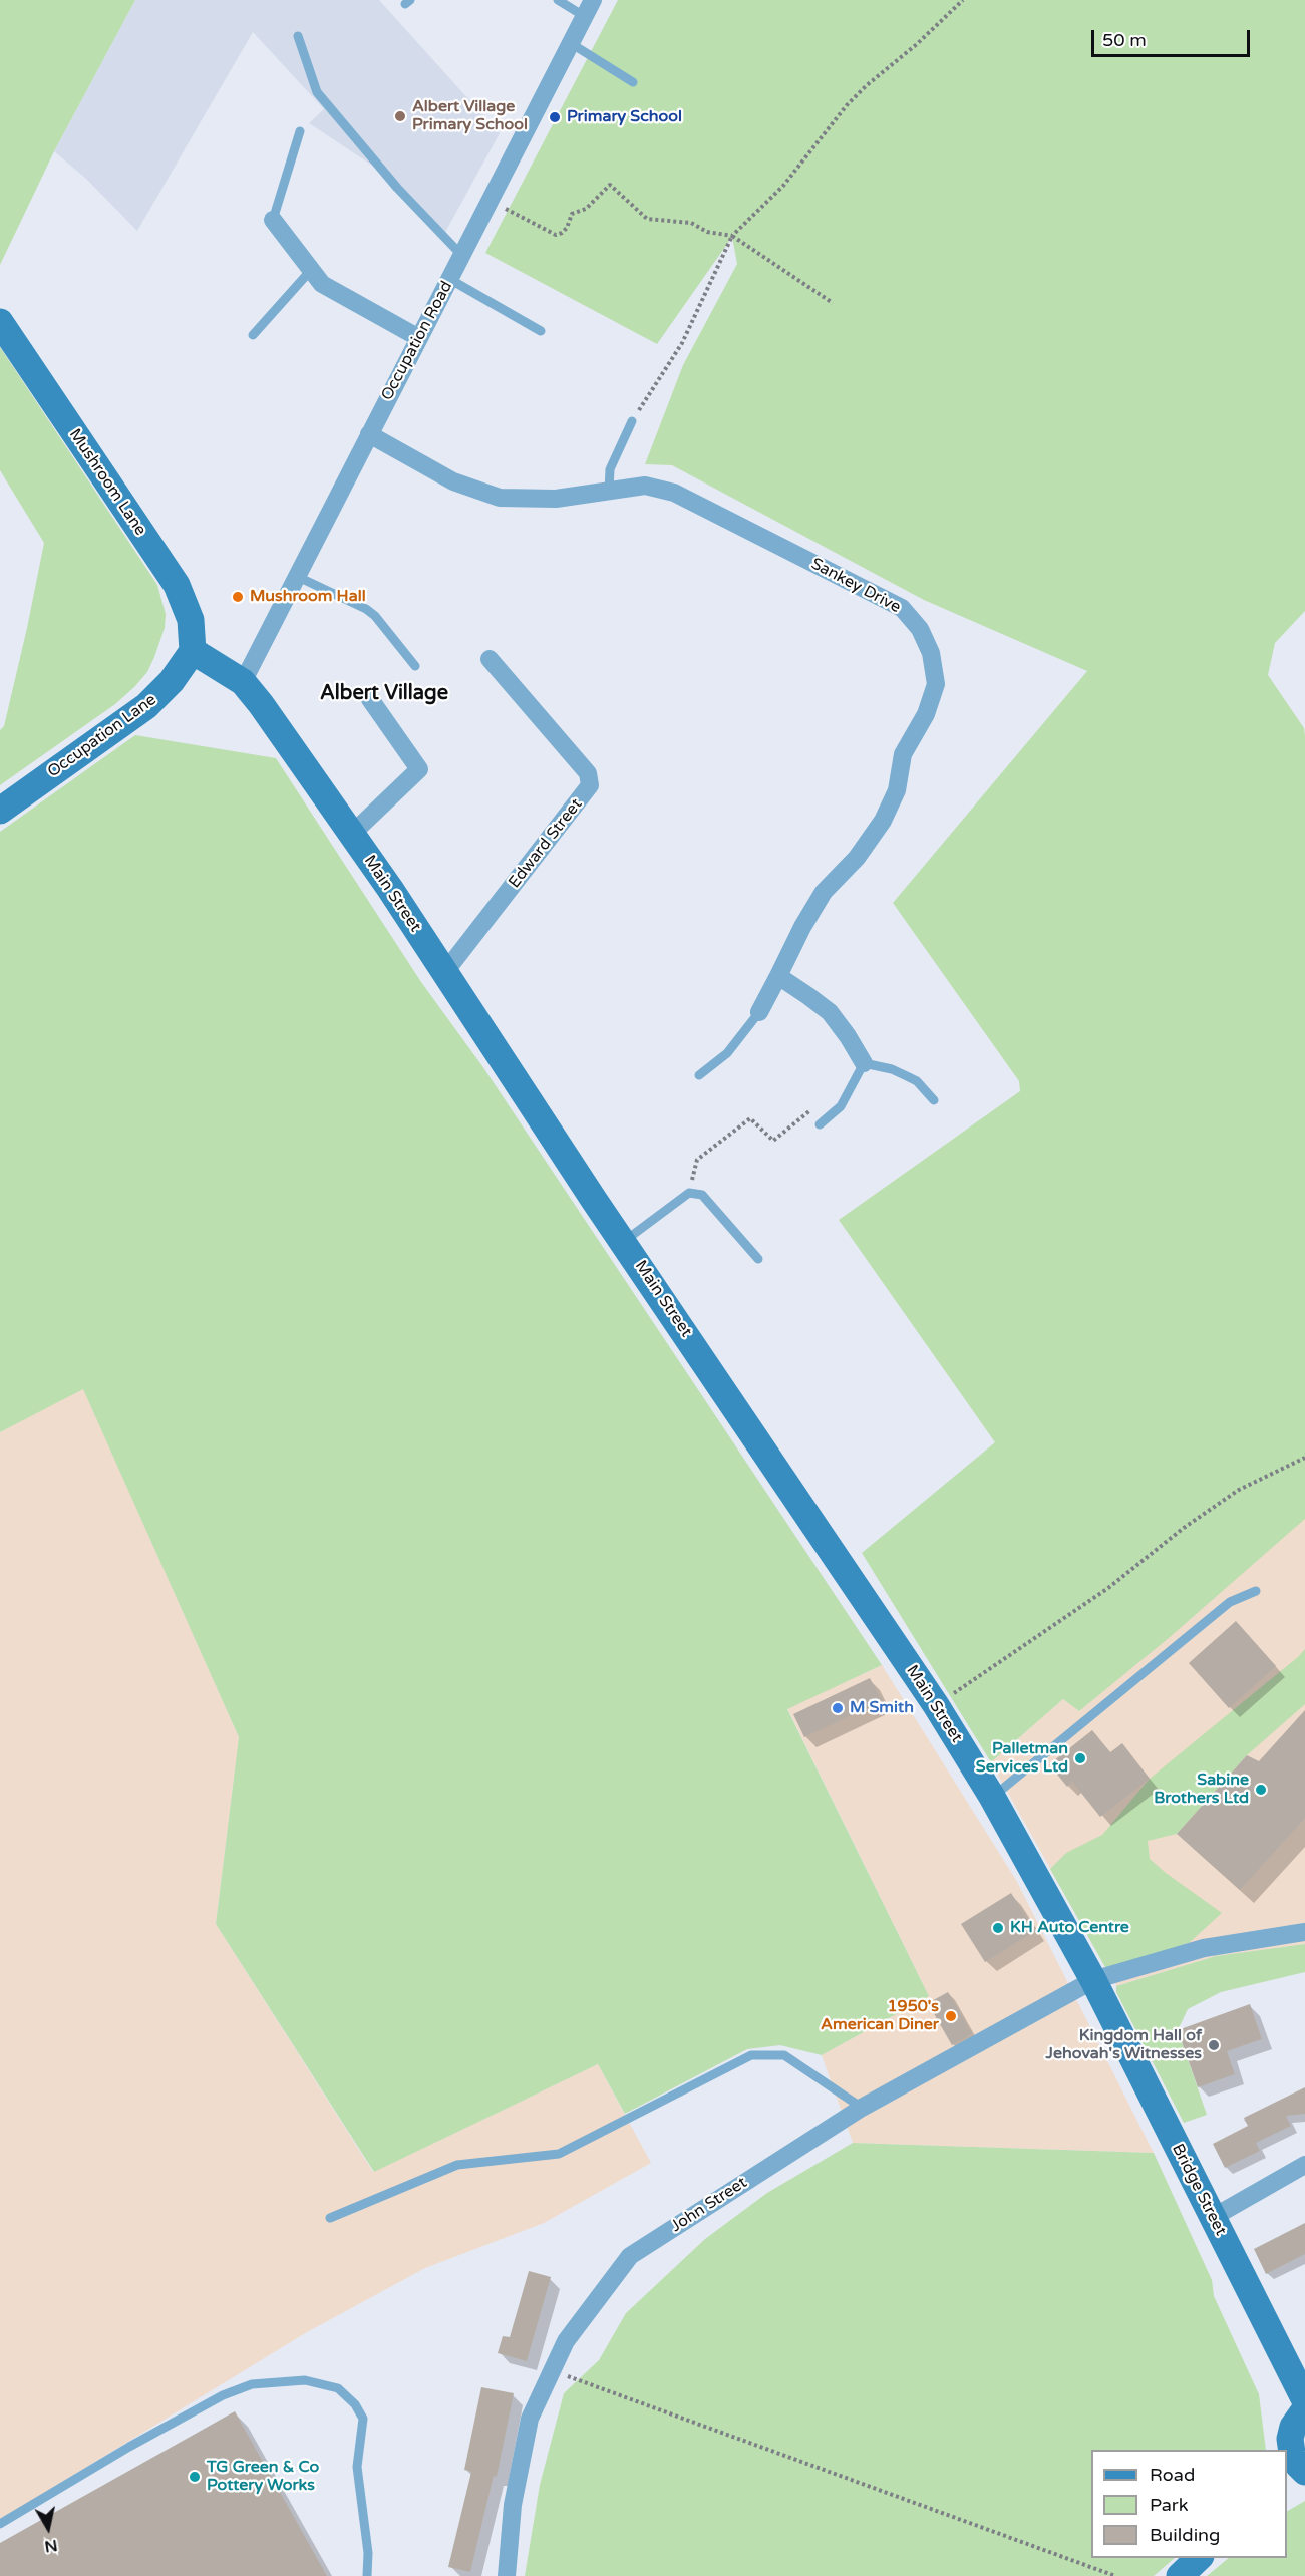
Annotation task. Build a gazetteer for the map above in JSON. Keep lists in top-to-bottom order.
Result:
{
  "streets": {
    "street": [
      "Occupation Road",
      "Mushroom Lane",
      "Sankey Drive",
      "Occupation Lane",
      "Edward Street",
      "Main Street",
      "Bridge Street",
      "John Street"
    ]
  },
  "crossings": [
    ["Occupation Road", "Sankey Drive"],
    ["Occupation Road", "Main Street"],
    ["Mushroom Lane", "Occupation Lane"],
    ["Mushroom Lane", "Main Street"],
    ["Occupation Lane", "Main Street"],
    ["Edward Street", "Main Street"],
    ["Main Street", "Bridge Street"],
    ["Main Street", "John Street"],
    ["Bridge Street", "John Street"]
  ],
  "districts": ["Albert Village"],
  "places": [
    "Albert Village Primary School",
    "Primary School",
    "Mushroom Hall",
    "M Smith",
    "Palletman Services Ltd",
    "Sabine Brothers Ltd",
    "KH Auto Centre",
    "1950's American Diner",
    "Kingdom Hall of Jehovah's Witnesses",
    "TG Green & Co Pottery Works"
  ],
  "legend": ["Road", "Park", "Building"],
  "scale_bar": "50 m",
  "north": "bottom"
}
